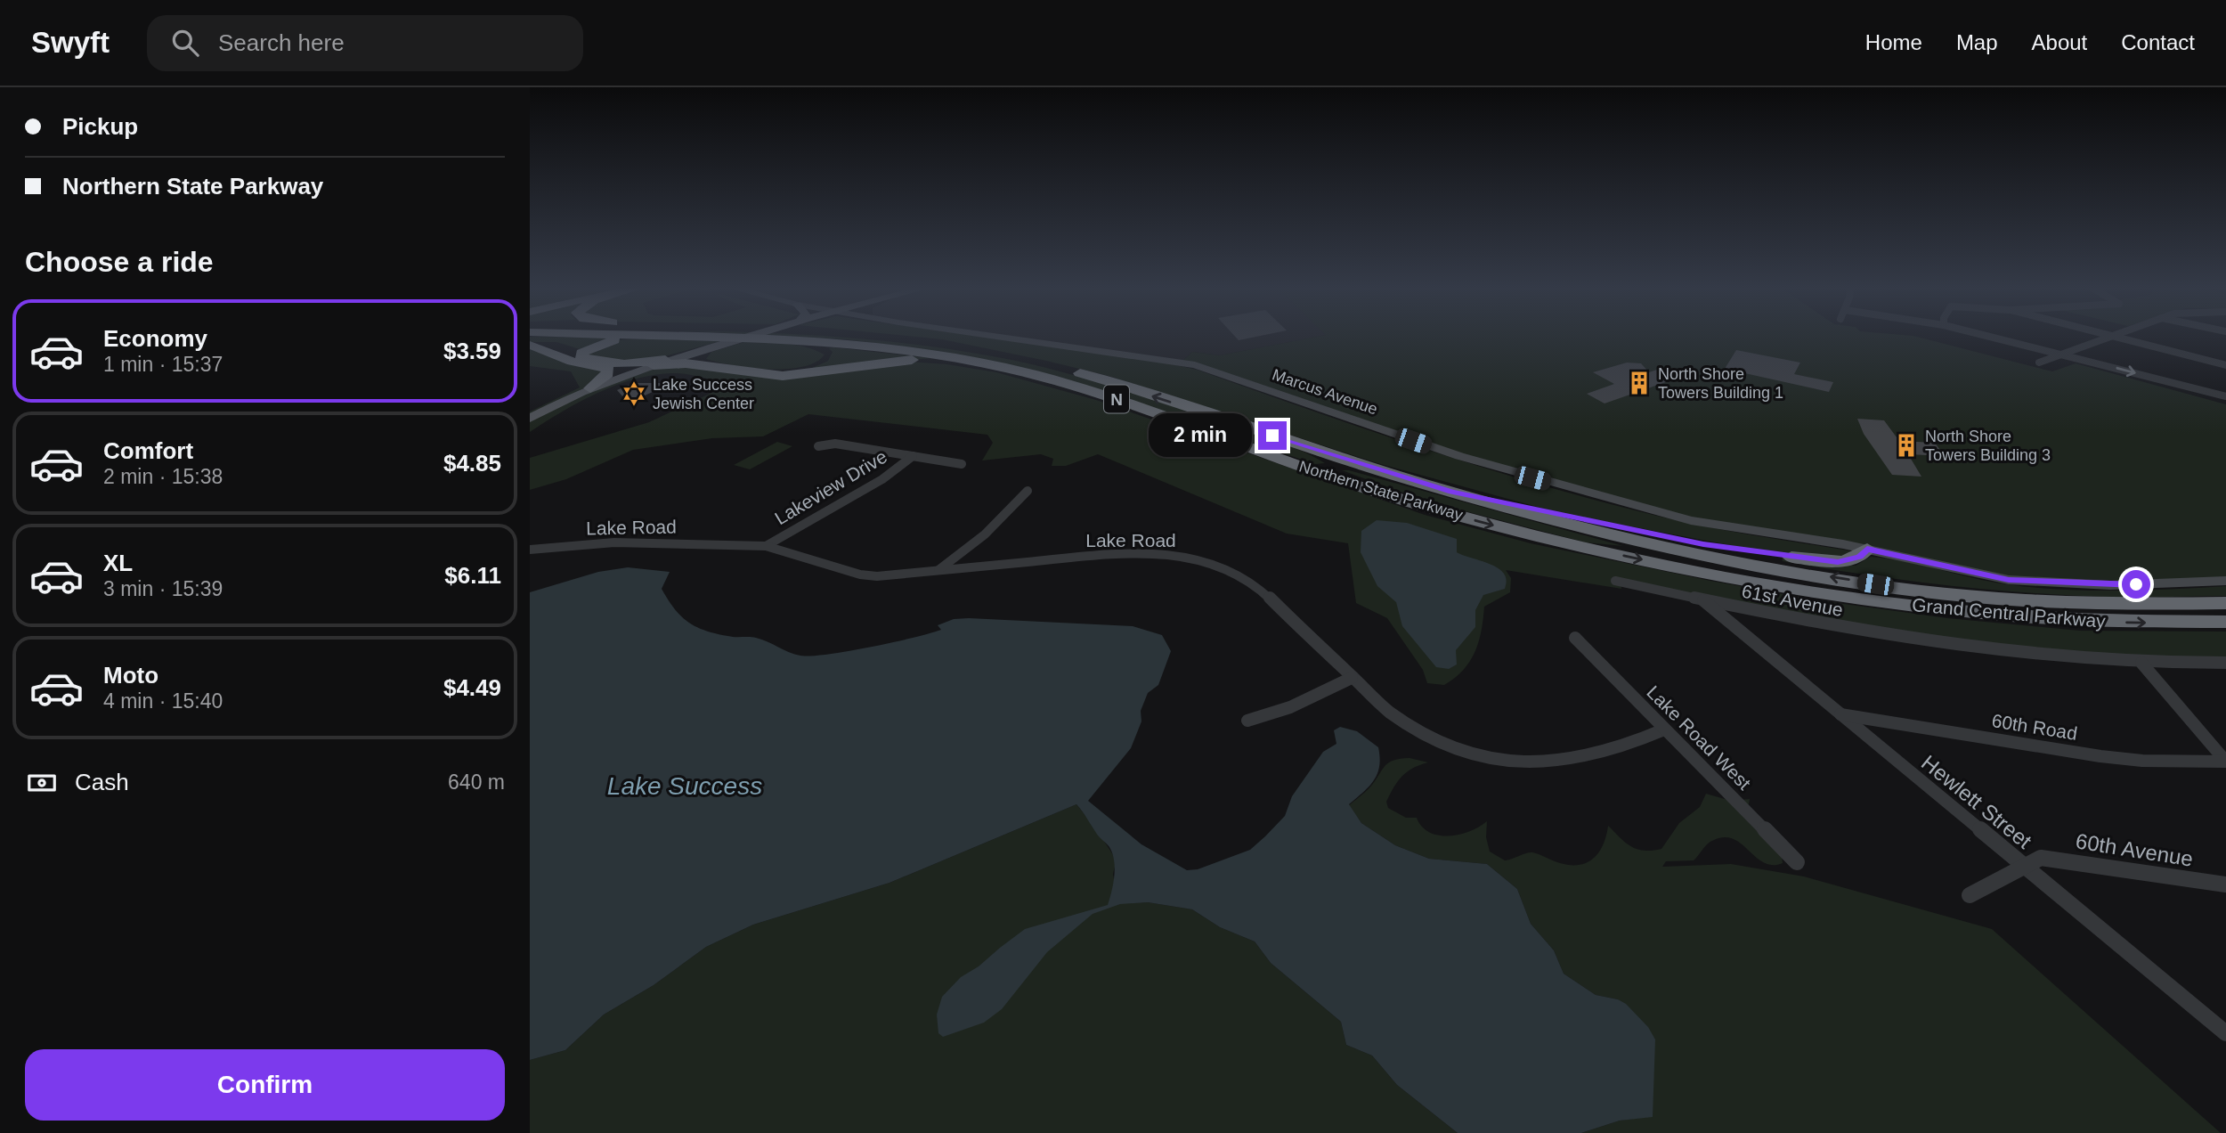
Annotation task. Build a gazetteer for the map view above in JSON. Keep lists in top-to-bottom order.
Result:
{
  "streets": {
    "highway": ["N", "Northern State Parkway", "Grand Central Parkway"],
    "main road": ["Marcus Avenue"],
    "street": [
      "Lakeview Drive",
      "Lake Road",
      "61st Avenue",
      "60th Road",
      "Lake Road West",
      "Hewlett Street",
      "60th Avenue"
    ]
  },
  "crossings": [
    ["Lakeview Drive", "Lake Road"],
    ["Northern State Parkway", "Grand Central Parkway"],
    ["Lake Road", "Lake Road West"],
    ["61st Avenue", "Hewlett Street"],
    ["60th Road", "Hewlett Street"],
    ["Hewlett Street", "60th Avenue"]
  ],
  "water": ["Lake Success"],
  "places": {
    "building": ["North Shore Towers Building 1", "North Shore Towers Building 3"],
    "synagogue": ["Lake Success Jewish Center"]
  },
  "page": {
    "header": "Swyft",
    "search": "Search here",
    "nav": [
      "Home",
      "Map",
      "About",
      "Contact"
    ],
    "banner": ["Pickup", "Northern State Parkway"],
    "heading": "Choose a ride",
    "list": [
      {
        "name": "Economy",
        "note": "1 min · 15:37",
        "value": "$3.59"
      },
      {
        "name": "Comfort",
        "note": "2 min · 15:38",
        "value": "$4.85"
      },
      {
        "name": "XL",
        "note": "3 min · 15:39",
        "value": "$6.11"
      },
      {
        "name": "Moto",
        "note": "4 min · 15:40",
        "value": "$4.49"
      }
    ],
    "bubble": "2 min",
    "pay": ["Cash", "640 m"],
    "buttons": "Confirm"
  }
}
